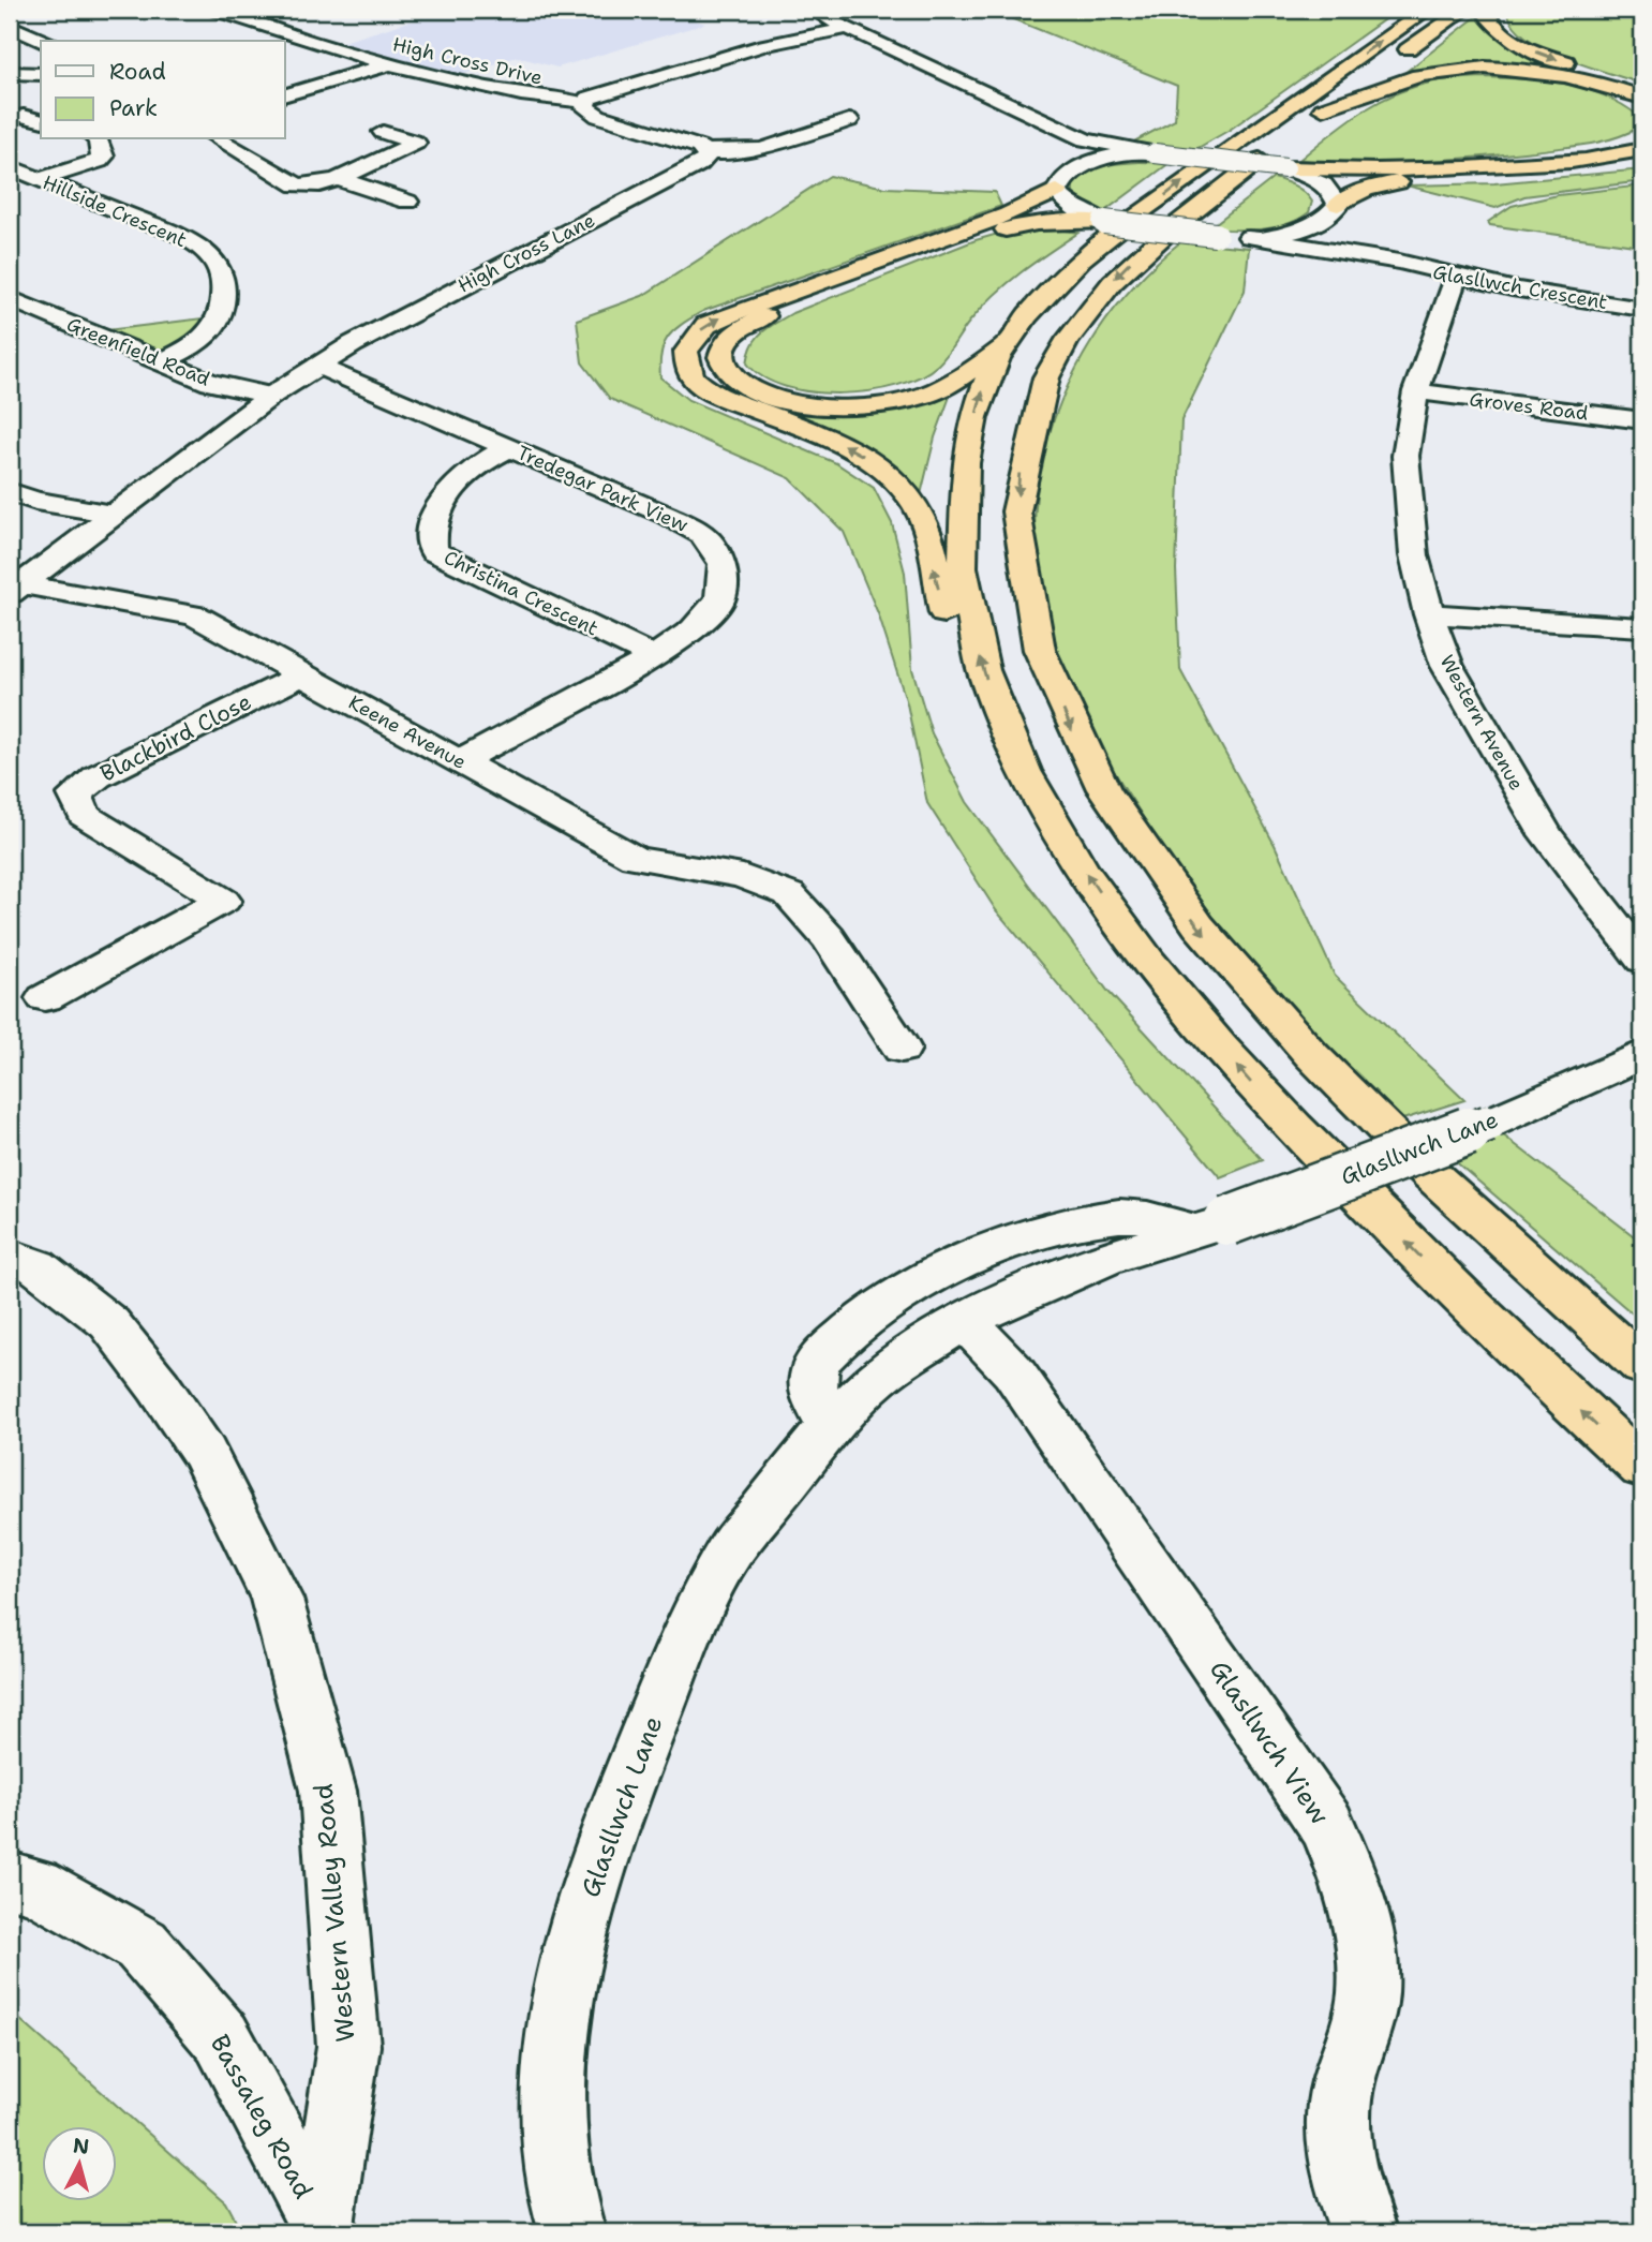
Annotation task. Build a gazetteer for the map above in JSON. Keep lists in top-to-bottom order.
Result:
{
  "streets": {
    "street": [
      "High Cross Drive",
      "Hillside Crescent",
      "High Cross Lane",
      "Glasllwch Crescent",
      "Greenfield Road",
      "Groves Road",
      "Tredegar Park View",
      "Christina Crescent",
      "Western Avenue",
      "Keene Avenue",
      "Blackbird Close",
      "Glasllwch Lane",
      "Glasllwch View",
      "Western Valley Road",
      "Bassaleg Road"
    ]
  },
  "crossings": [
    ["Hillside Crescent", "Greenfield Road"],
    ["High Cross Lane", "Greenfield Road"],
    ["High Cross Lane", "Tredegar Park View"],
    ["High Cross Lane", "Keene Avenue"],
    ["Glasllwch Crescent", "Western Avenue"],
    ["Groves Road", "Western Avenue"],
    ["Tredegar Park View", "Christina Crescent"],
    ["Tredegar Park View", "Keene Avenue"],
    ["Keene Avenue", "Blackbird Close"],
    ["Glasllwch Lane", "Glasllwch View"],
    ["Western Valley Road", "Bassaleg Road"]
  ],
  "legend": ["Road", "Park"],
  "north": "top"
}
